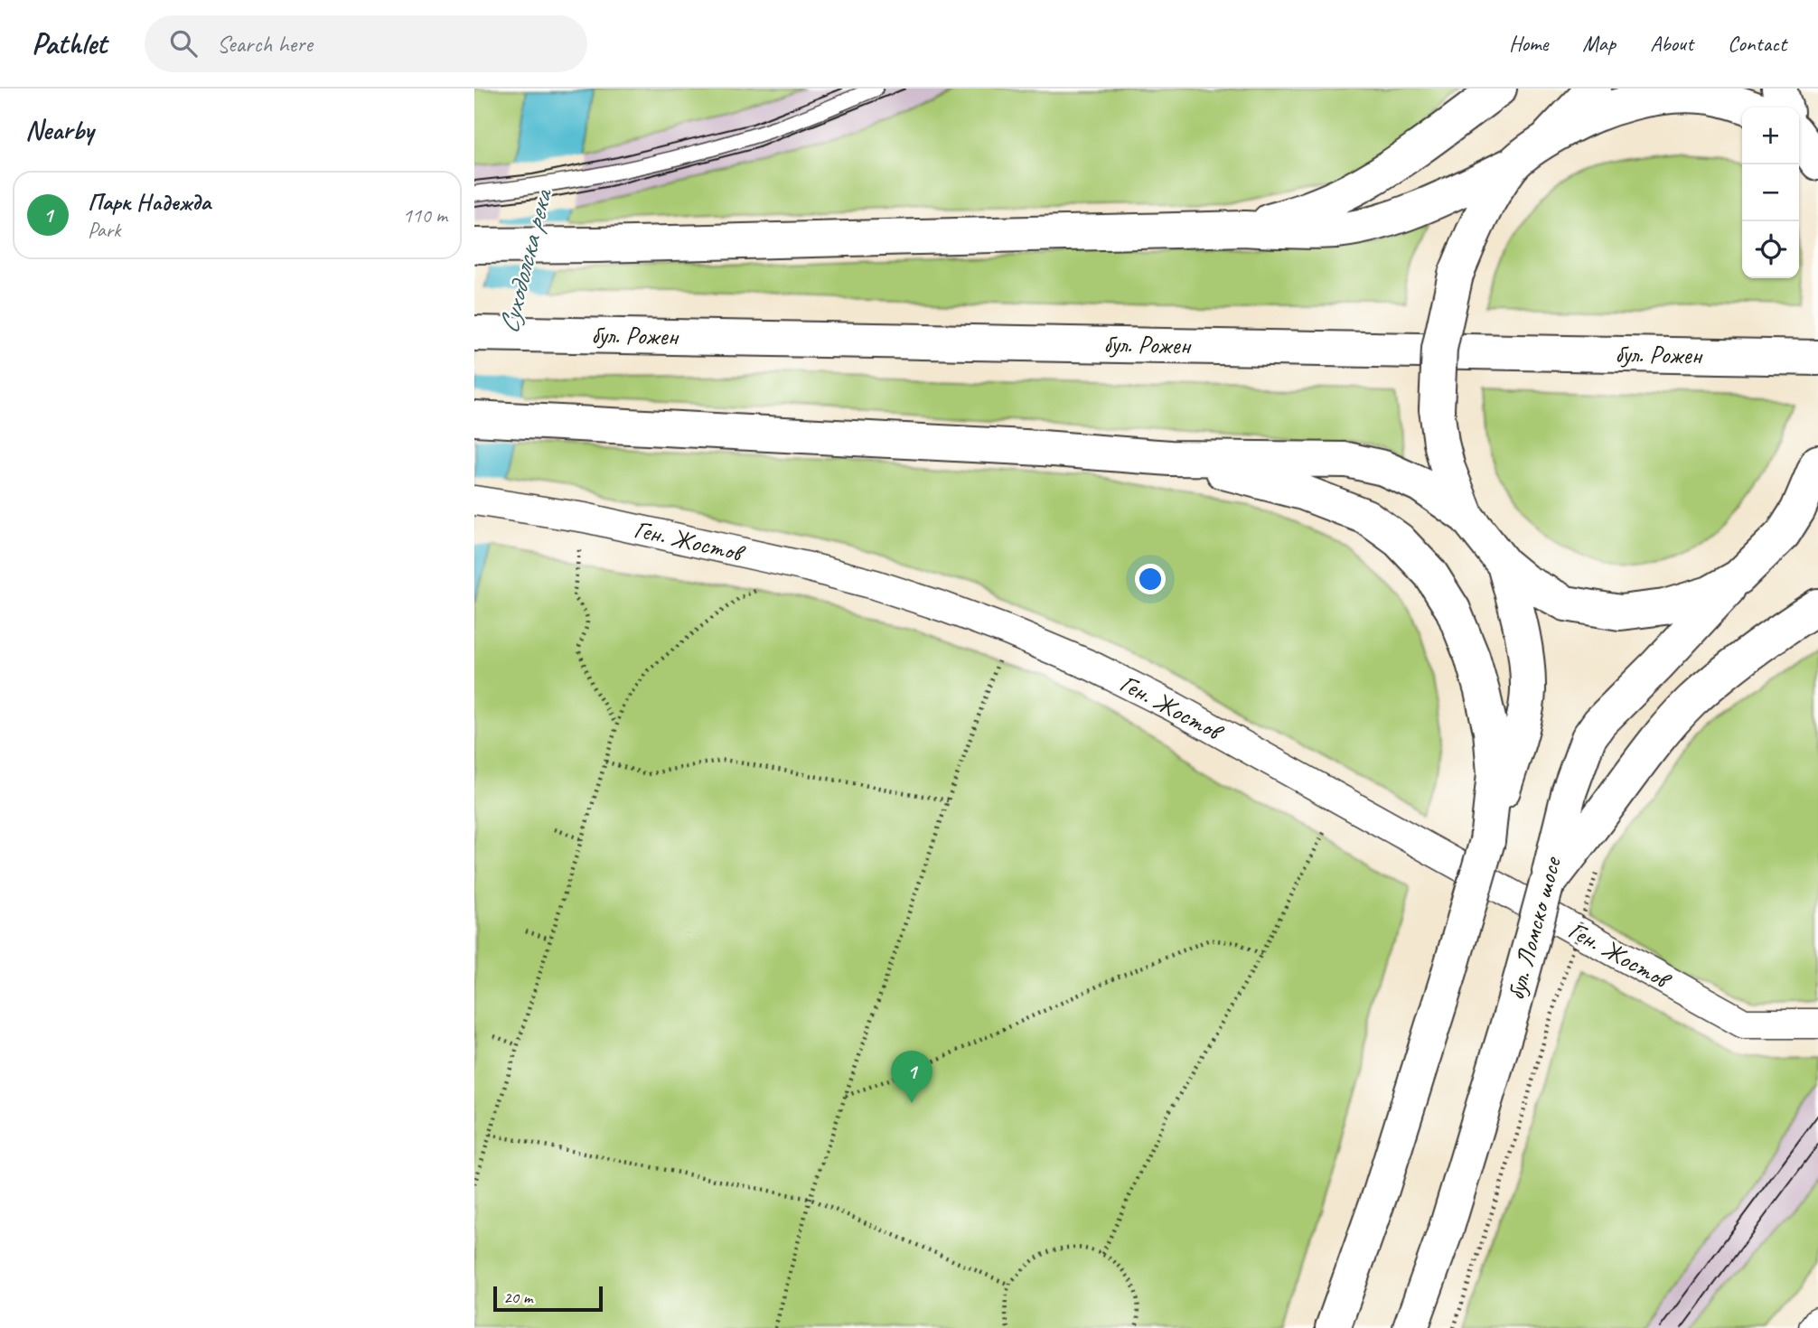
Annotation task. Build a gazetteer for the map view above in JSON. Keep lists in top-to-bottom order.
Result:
{
  "streets": {
    "main road": ["бул. Рожен", "бул. Ломско шосе"],
    "street": ["Ген. Жостов"]
  },
  "water": ["Суходолска река"],
  "scale_bar": "20 m",
  "page": {
    "header": "Pathlet",
    "search": "Search here",
    "nav": [
      "Home",
      "Map",
      "About",
      "Contact"
    ],
    "heading": "Nearby",
    "map_buttons": ["+", "−"],
    "list": [
      {
        "mark": "1",
        "name": "Парк Надежда",
        "note": "Park",
        "value": "110 m"
      }
    ],
    "pins": "1",
    "scale": "20 m"
  }
}
